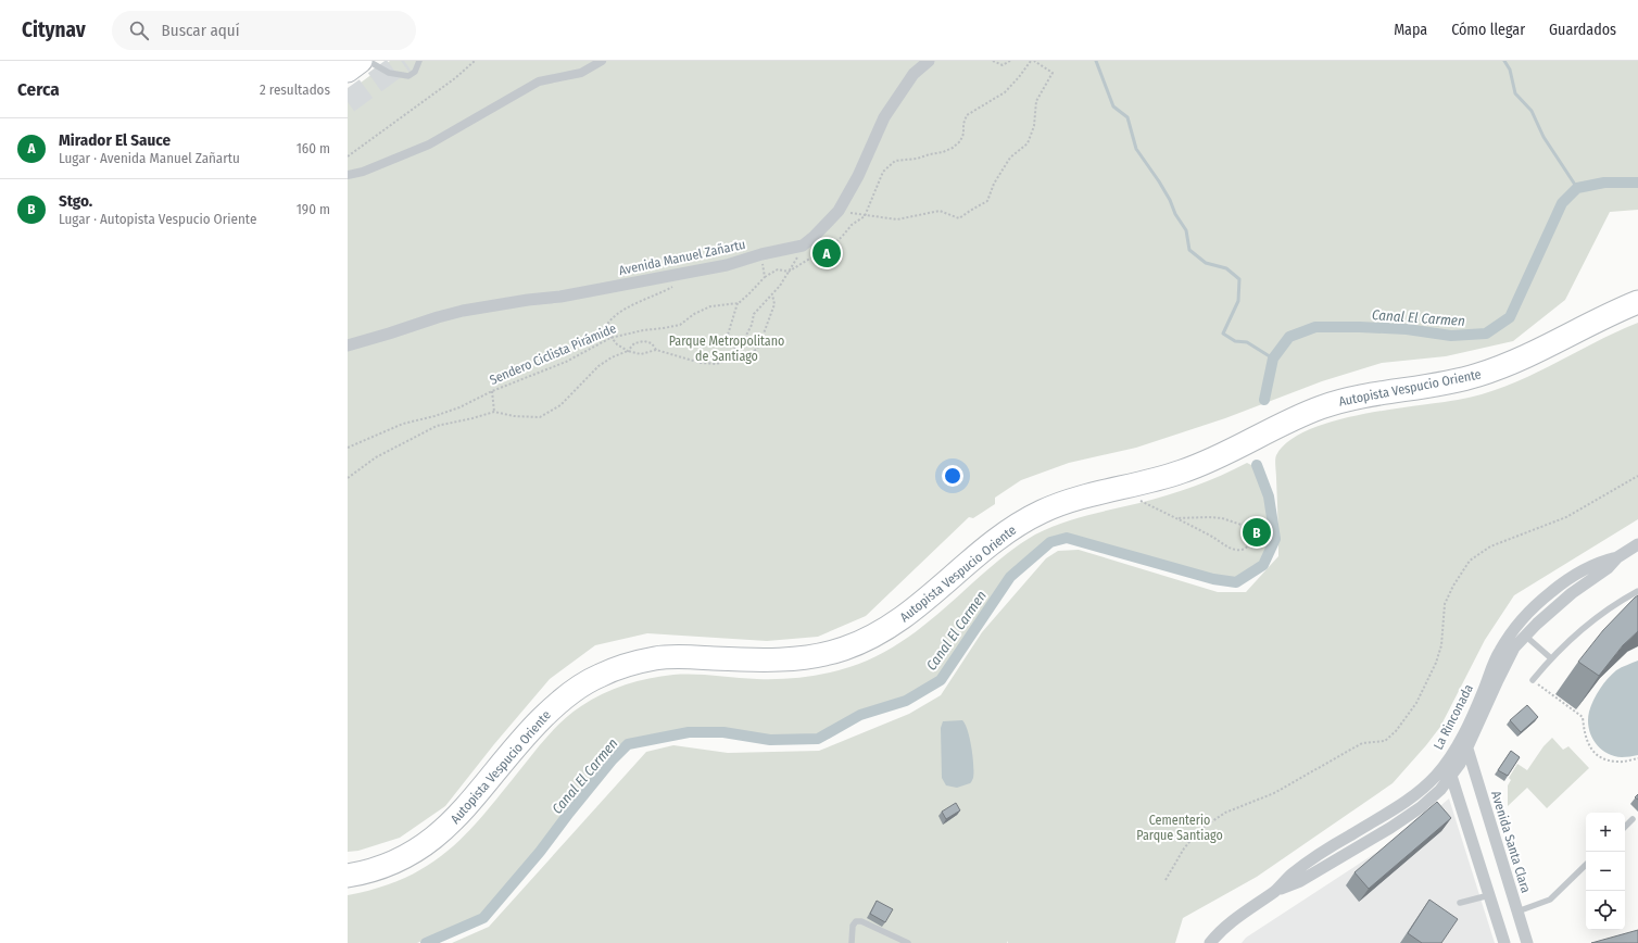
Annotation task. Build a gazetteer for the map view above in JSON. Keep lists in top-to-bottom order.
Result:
{
  "streets": {
    "highway": ["Autopista Vespucio Oriente"],
    "street": ["Avenida Manuel Zañartu", "La Rinconada", "Avenida Santa Clara"],
    "path": ["Sendero Ciclista Pirámide"]
  },
  "crossings": [
    ["La Rinconada", "Avenida Santa Clara"]
  ],
  "water": ["Canal El Carmen"],
  "parks": ["Parque Metropolitano de Santiago", "Cementerio Parque Santiago"],
  "page": {
    "header": "Citynav",
    "search": "Buscar aquí",
    "nav": ["Mapa", "Cómo llegar", "Guardados"],
    "heading": ["Cerca", "2 resultados"],
    "list": [
      {
        "mark": "A",
        "name": "Mirador El Sauce",
        "note": "Lugar · Avenida Manuel Zañartu",
        "value": "160 m"
      },
      {
        "mark": "B",
        "name": "Stgo.",
        "note": "Lugar · Autopista Vespucio Oriente",
        "value": "190 m"
      }
    ],
    "pins": ["A", "B"],
    "map_buttons": ["+", "−"]
  }
}
